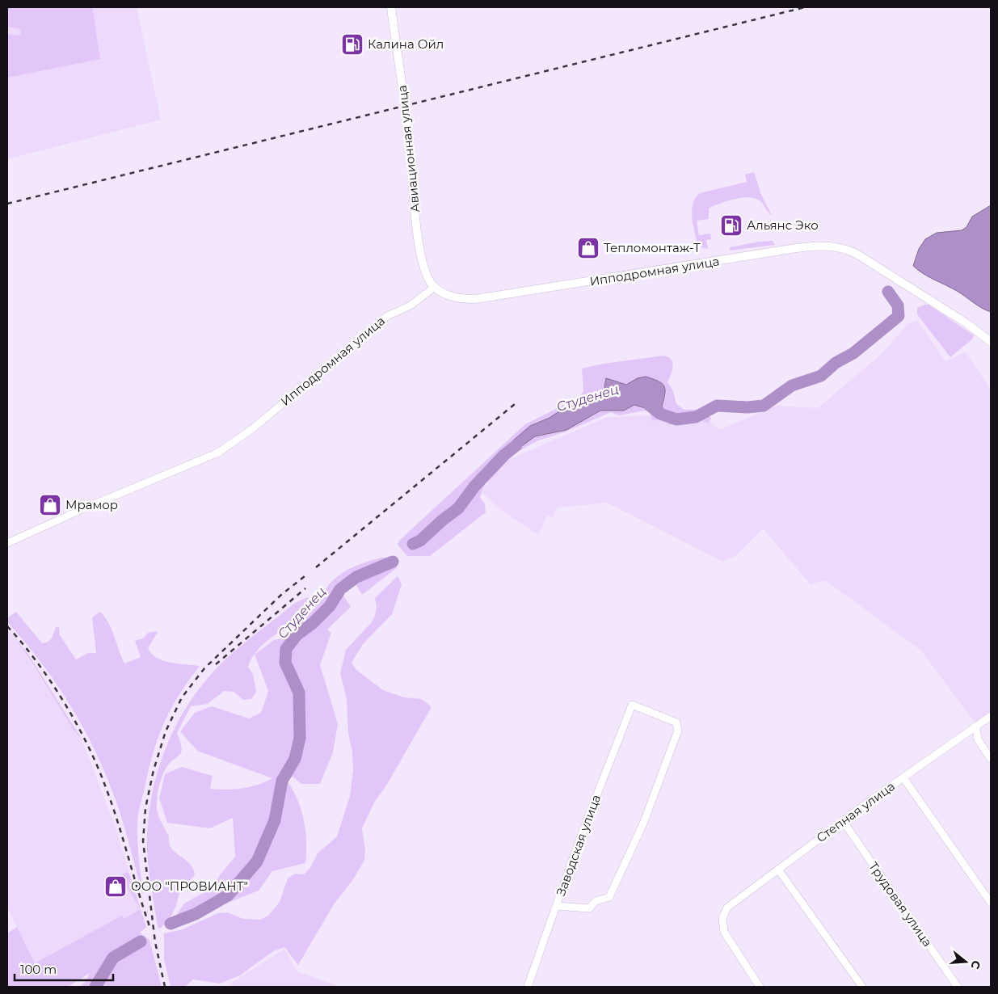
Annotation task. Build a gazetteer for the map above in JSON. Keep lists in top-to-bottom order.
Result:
{
  "streets": {
    "main road": ["Авиационная улица", "Ипподромная улица"],
    "street": ["Степная улица", "Заводская улица", "Трудовая улица"]
  },
  "crossings": [
    ["Авиационная улица", "Ипподромная улица"],
    ["Степная улица", "Трудовая улица"]
  ],
  "water": ["Студенец"],
  "places": {
    "fuel station": ["Калина Ойл", "Альянс Эко"],
    "shop": ["Тепломонтаж-Т", "Мрамор", "ООО \"ПРОВИАНТ\""]
  },
  "scale_bar": "100 m",
  "north": "right"
}
